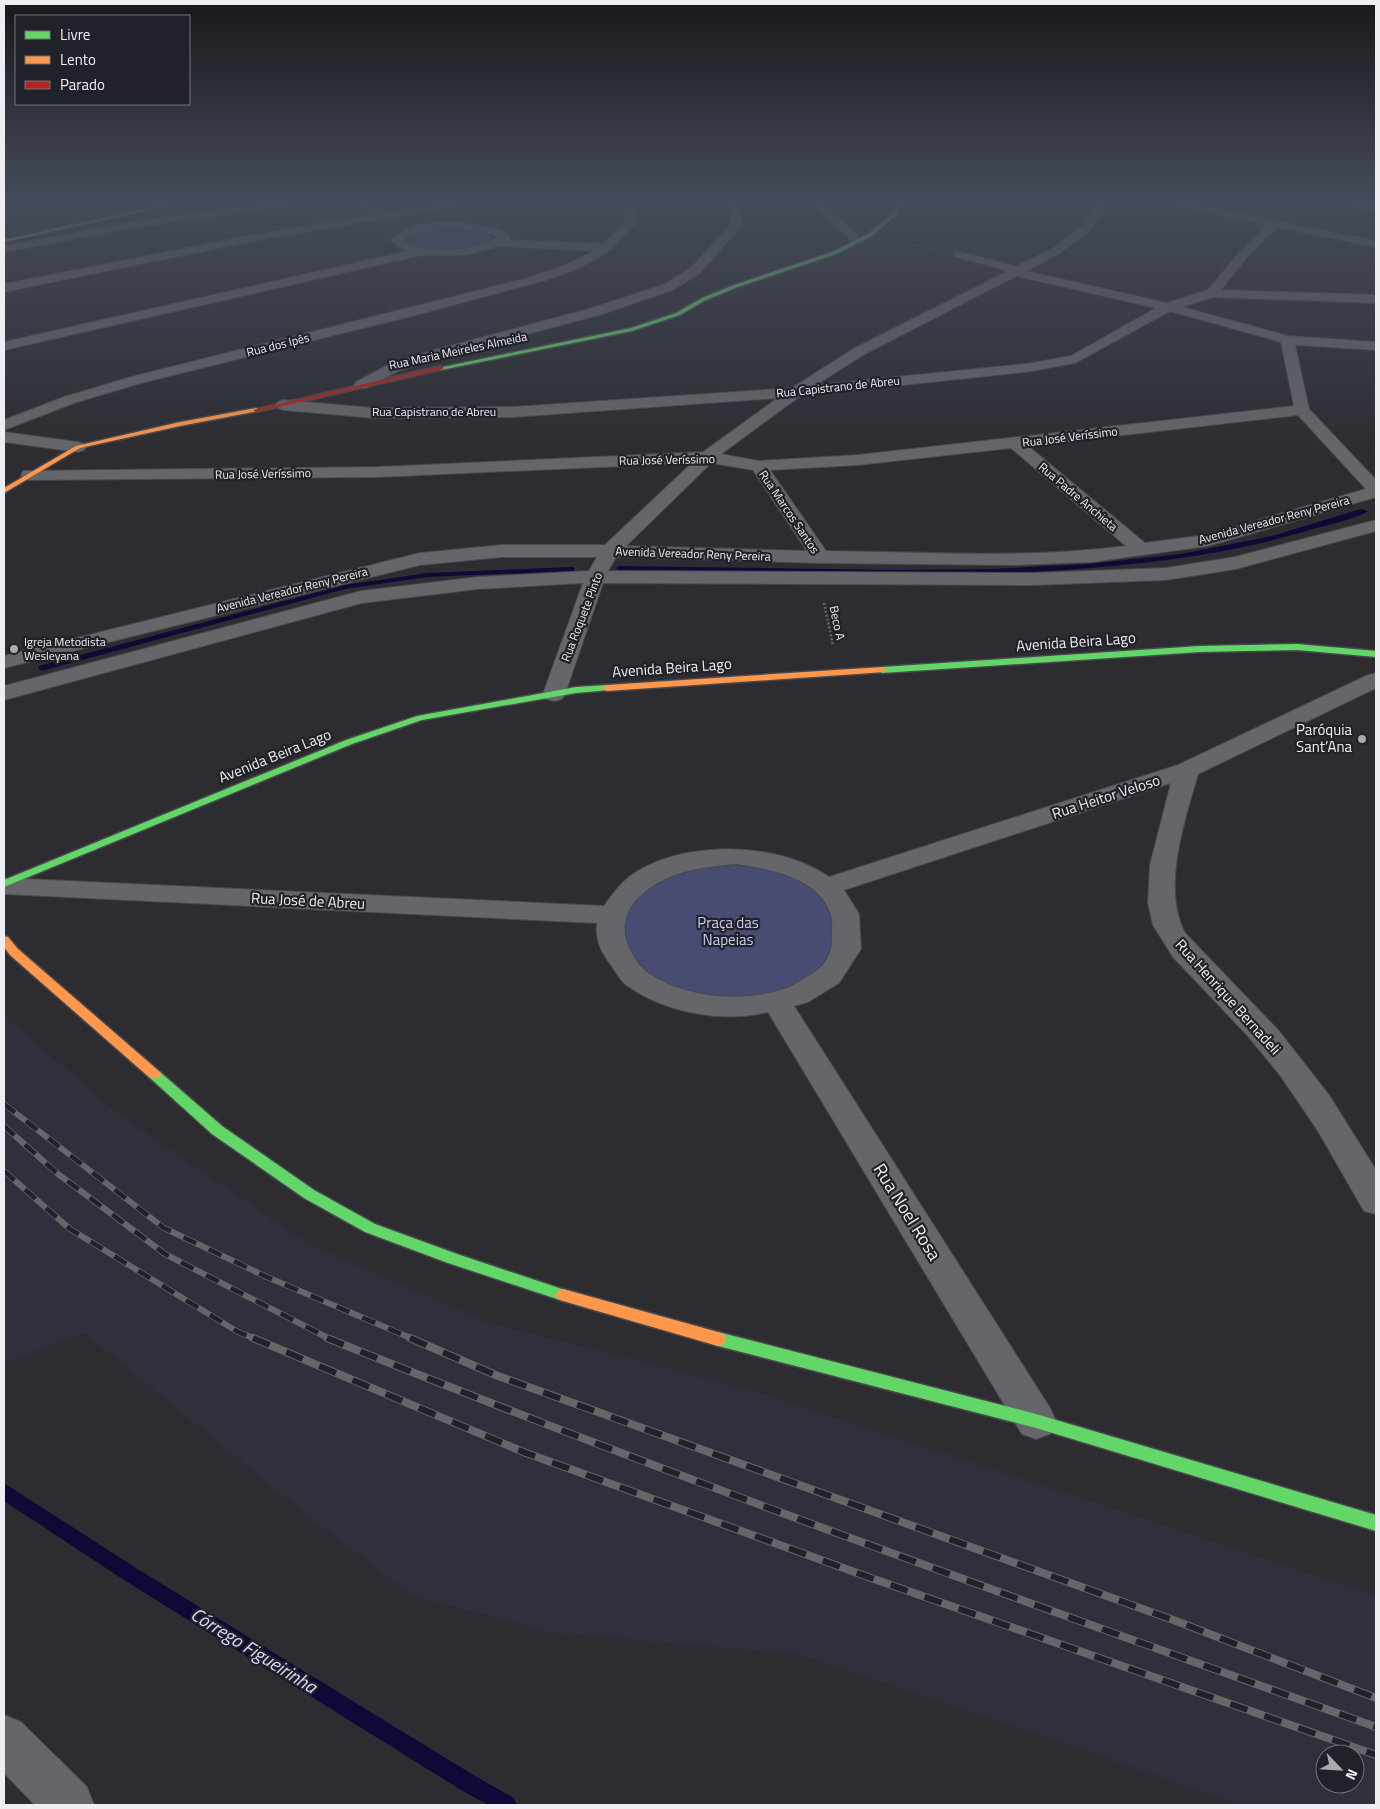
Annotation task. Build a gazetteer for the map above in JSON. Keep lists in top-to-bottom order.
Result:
{
  "streets": {
    "street": [
      "Rua dos Ipês",
      "Rua Maria Meireles Almeida",
      "Rua Capistrano de Abreu",
      "Rua José Veríssimo",
      "Rua Padre Anchieta",
      "Rua Marcos Santos",
      "Avenida Vereador Reny Pereira",
      "Rua Roquete Pinto",
      "Avenida Beira Lago",
      "Rua Heitor Veloso",
      "Rua José de Abreu",
      "Rua Henrique Bernadeli",
      "Rua Noel Rosa"
    ],
    "path": ["Beco A"]
  },
  "crossings": [
    ["Rua Maria Meireles Almeida", "Rua Capistrano de Abreu"],
    ["Rua Maria Meireles Almeida", "Rua José Veríssimo"],
    ["Rua Capistrano de Abreu", "Rua Roquete Pinto"],
    ["Rua José Veríssimo", "Rua Padre Anchieta"],
    ["Rua José Veríssimo", "Rua Marcos Santos"],
    ["Rua José Veríssimo", "Rua Roquete Pinto"],
    ["Rua Padre Anchieta", "Avenida Vereador Reny Pereira"],
    ["Rua Marcos Santos", "Avenida Vereador Reny Pereira"],
    ["Avenida Vereador Reny Pereira", "Rua Roquete Pinto"],
    ["Avenida Vereador Reny Pereira", "Beco A"],
    ["Rua Roquete Pinto", "Avenida Beira Lago"],
    ["Beco A", "Avenida Beira Lago"],
    ["Avenida Beira Lago", "Rua José de Abreu"],
    ["Rua Heitor Veloso", "Rua Henrique Bernadeli"]
  ],
  "water": ["Córrego Figueirinha"],
  "parks": ["Praça das Napeias"],
  "places": ["Igreja Metodista Wesleyana", "Paróquia Sant’Ana"],
  "legend": ["Livre", "Lento", "Parado"],
  "north": "bottom right"
}
